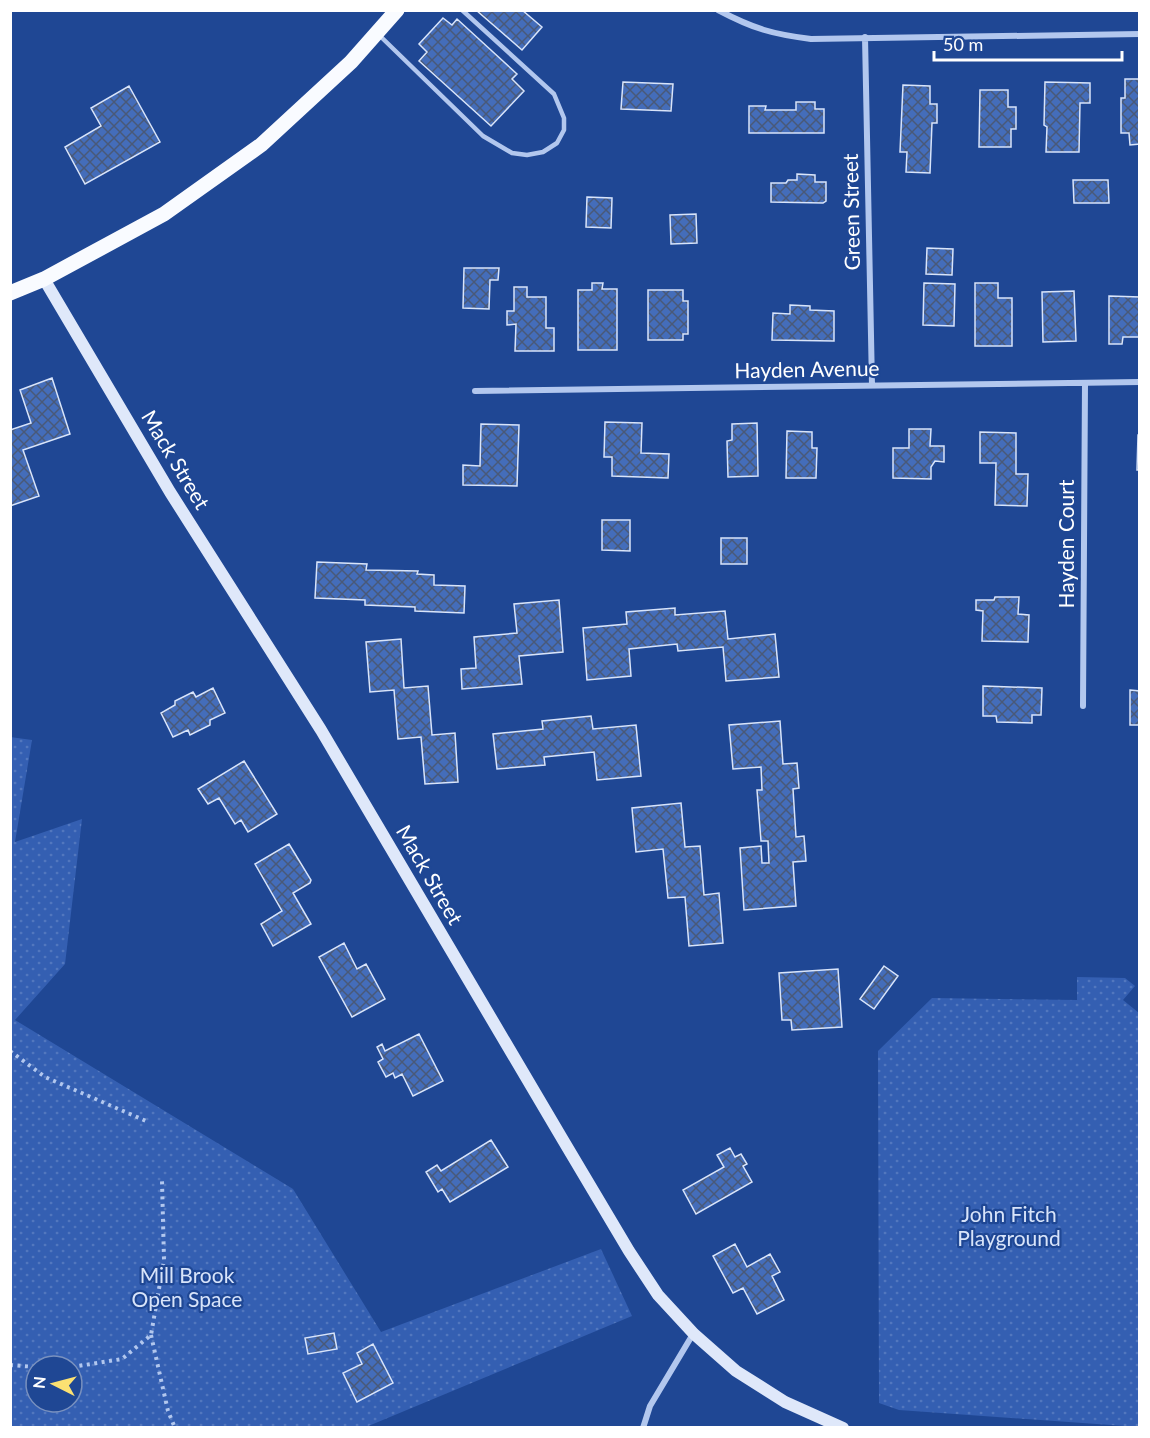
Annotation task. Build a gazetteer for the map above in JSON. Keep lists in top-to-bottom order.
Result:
{
  "streets": {
    "street": [
      "Green Street",
      "Hayden Avenue",
      "Mack Street",
      "Hayden Court"
    ]
  },
  "crossings": [
    ["Green Street", "Hayden Avenue"],
    ["Hayden Avenue", "Hayden Court"]
  ],
  "parks": ["John Fitch Playground", "Mill Brook Open Space"],
  "scale_bar": "50 m",
  "north": "left"
}
